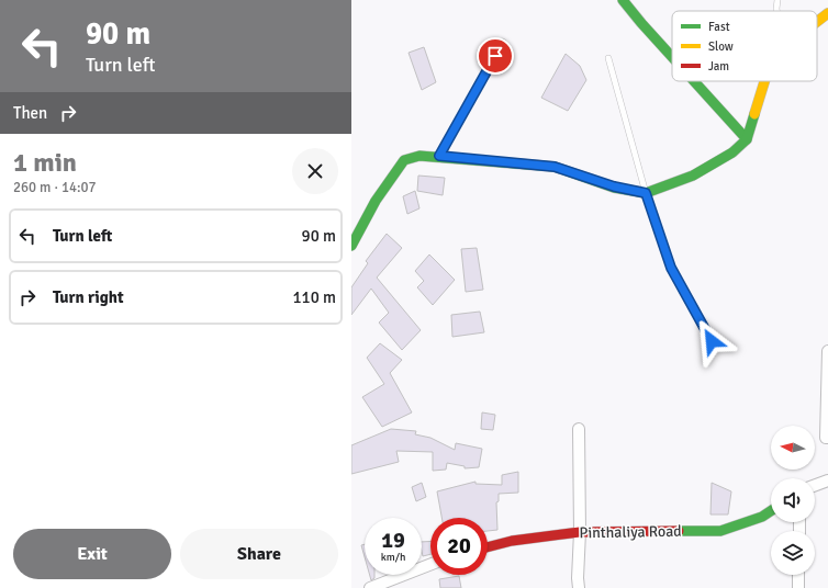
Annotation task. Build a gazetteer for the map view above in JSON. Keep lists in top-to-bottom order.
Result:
{
  "streets": {
    "main road": ["Pinthaliya Road"]
  },
  "legend": ["Fast", "Slow", "Jam"],
  "north": "left",
  "page": {
    "turn": ["90 m", "Turn left"],
    "then": "Then",
    "heading": ["1 min", "260 m · 14:07"],
    "list": [
      {
        "name": "Turn left",
        "value": "90 m"
      },
      {
        "name": "Turn right",
        "value": "110 m"
      }
    ],
    "speed": "19 km/h",
    "limit": "20",
    "buttons": ["Exit", "Share"]
  }
}
